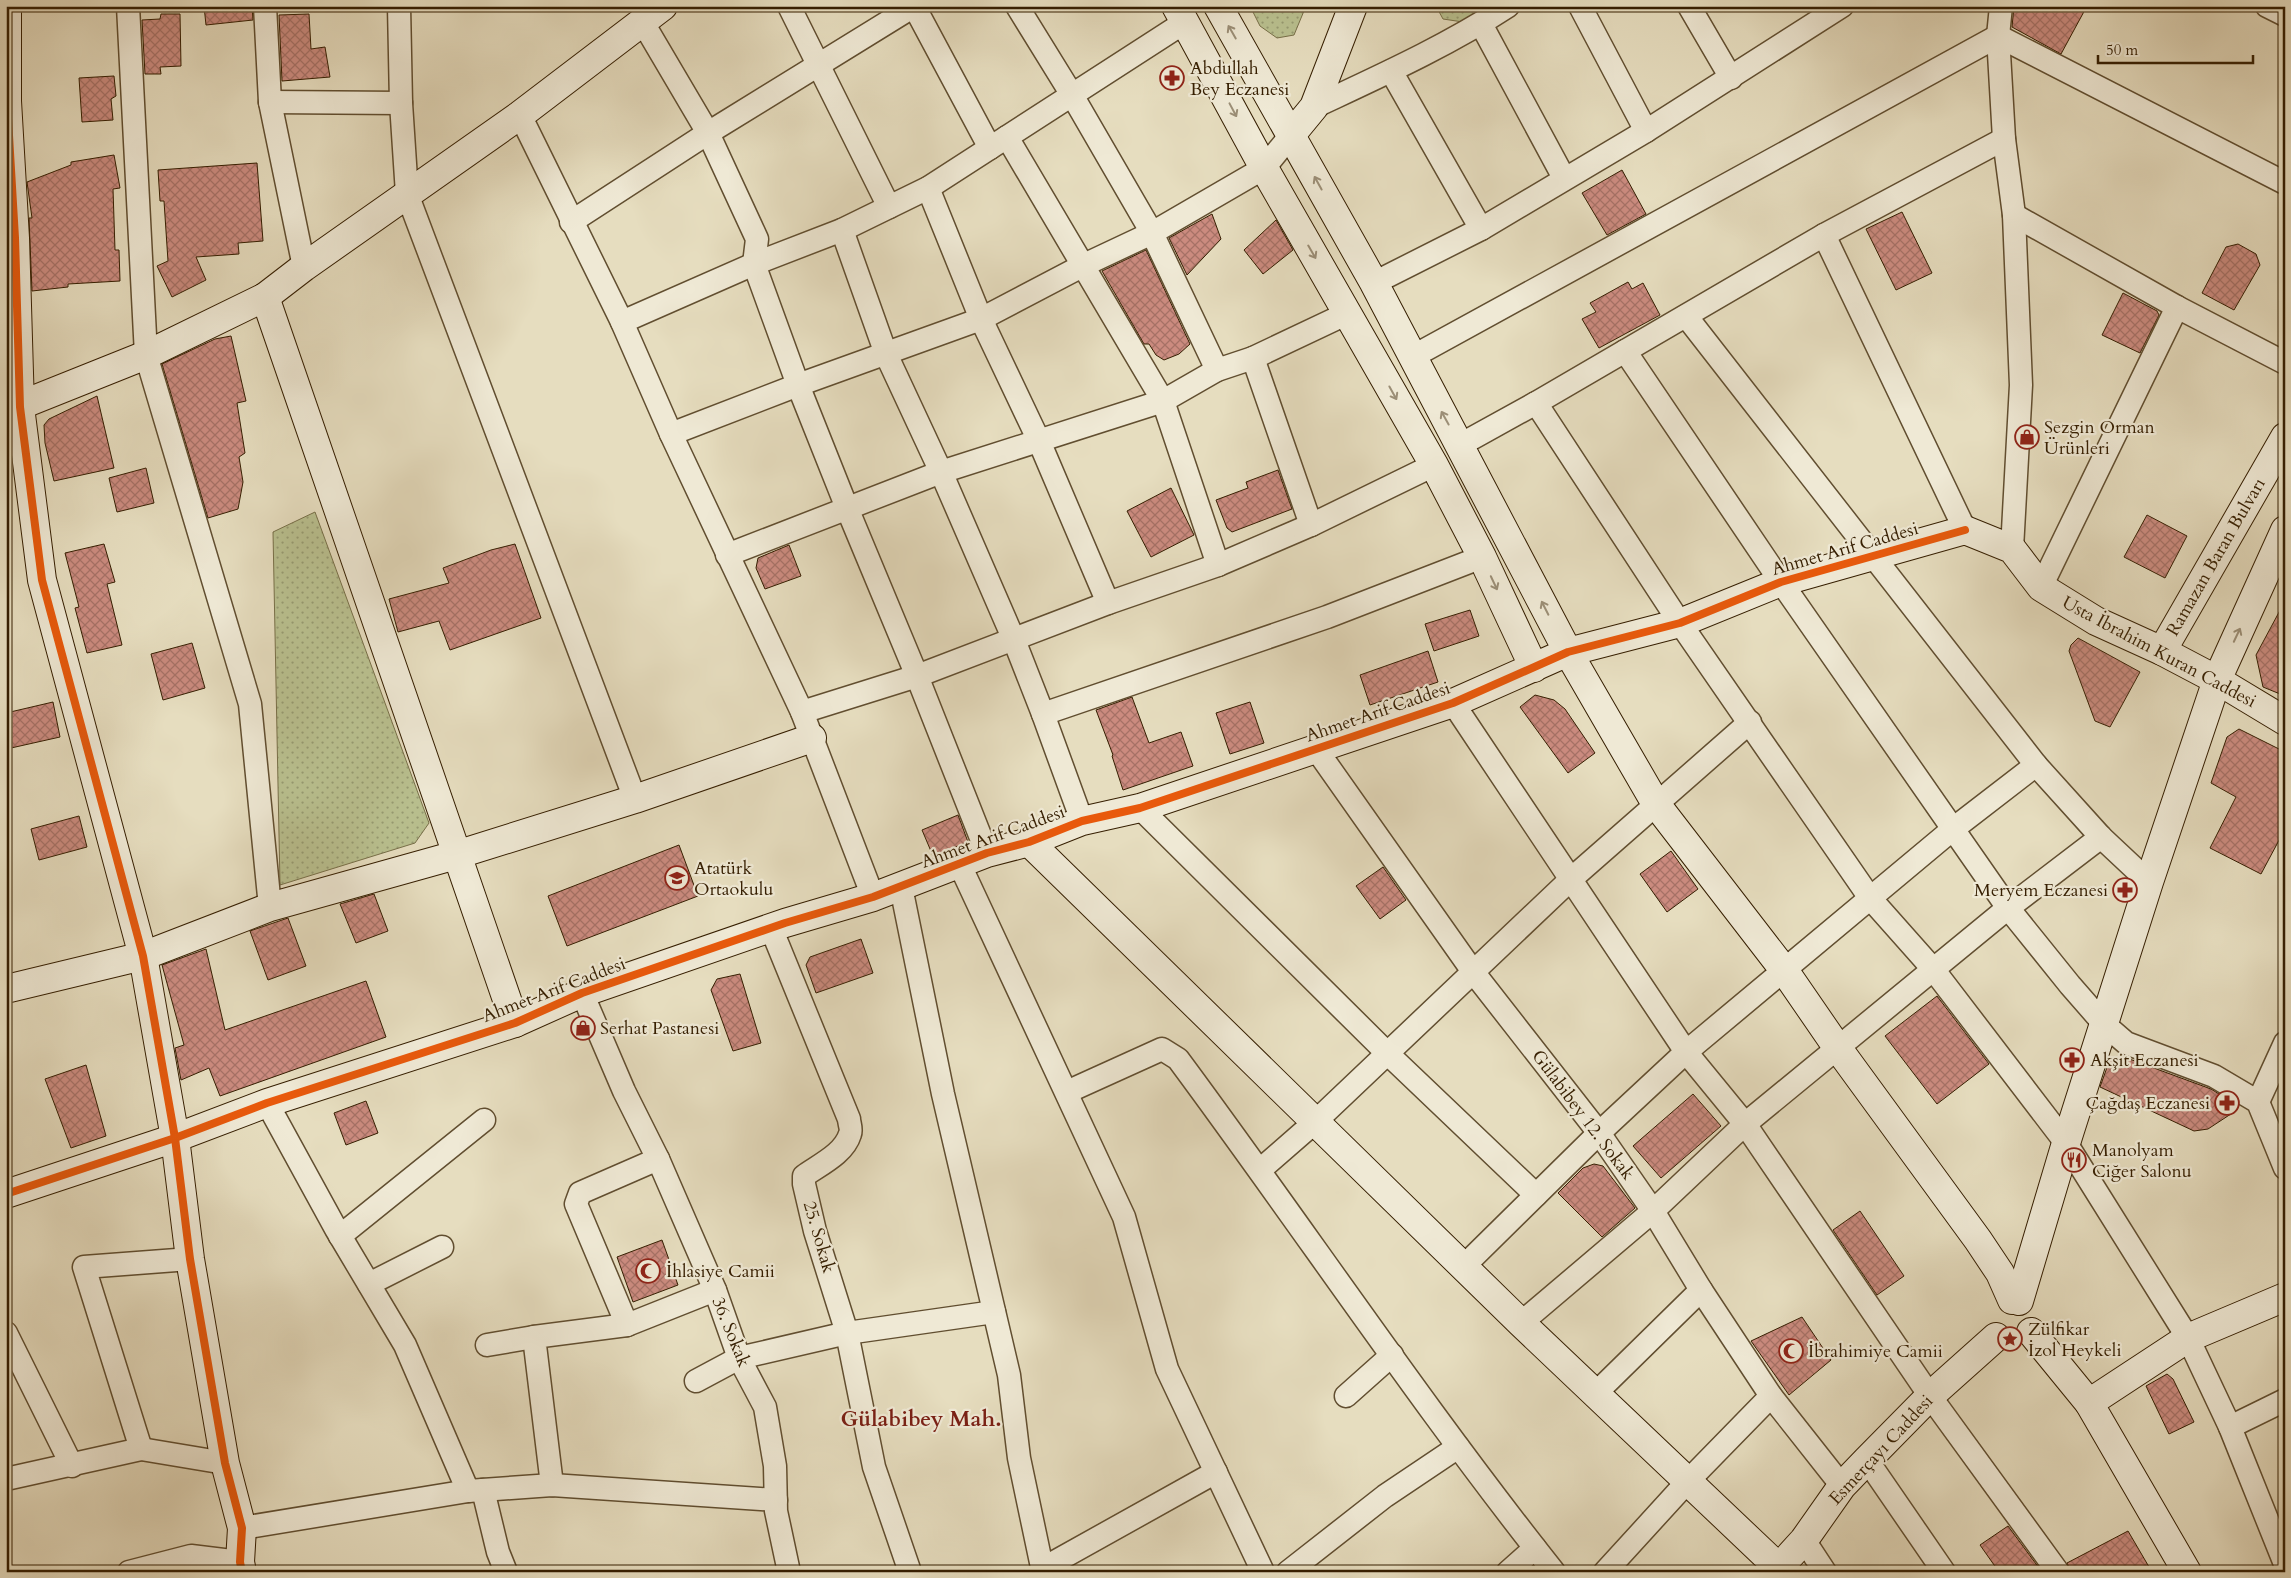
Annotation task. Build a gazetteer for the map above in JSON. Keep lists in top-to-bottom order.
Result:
{
  "streets": {
    "street": [
      "Ahmet Arif Caddesi",
      "Ramazan Baran Bulvarı",
      "Usta İbrahim Kuran Caddesi",
      "Gülabibey 12. Sokak",
      "25. Sokak",
      "36. Sokak",
      "Esmerçayı Caddesi"
    ]
  },
  "crossings": [
    ["Ahmet Arif Caddesi", "Gülabibey 12. Sokak"],
    ["Ahmet Arif Caddesi", "25. Sokak"],
    ["Ahmet Arif Caddesi", "36. Sokak"],
    ["Ramazan Baran Bulvarı", "Usta İbrahim Kuran Caddesi"],
    ["Gülabibey 12. Sokak", "Esmerçayı Caddesi"]
  ],
  "districts": ["Gülabibey Mah."],
  "places": {
    "pharmacy": [
      "Abdullah Bey Eczanesi",
      "Meryem Eczanesi",
      "Akşit Eczanesi",
      "Çağdaş Eczanesi"
    ],
    "shop": ["Sezgin Orman Ürünleri", "Serhat Pastanesi"],
    "school or university": ["Atatürk Ortaokulu"],
    "restaurant": ["Manolyam Ciğer Salonu"],
    "mosque": ["İhlasiye Camii", "İbrahimiye Camii"],
    "place": ["Zülfikar İzol Heykeli"]
  },
  "scale_bar": "50 m"
}
